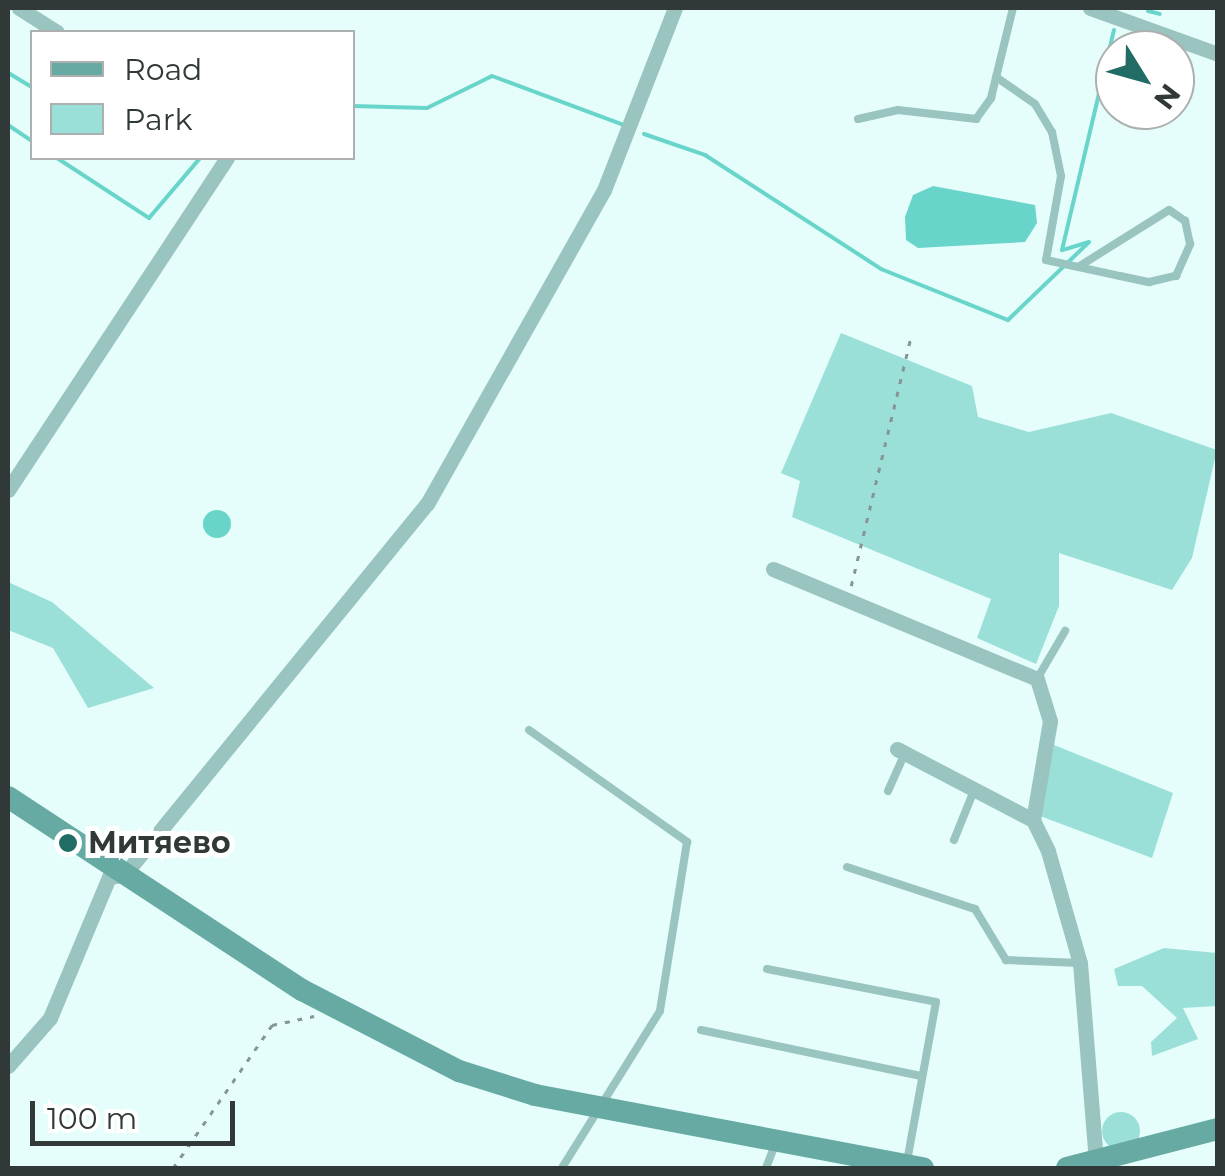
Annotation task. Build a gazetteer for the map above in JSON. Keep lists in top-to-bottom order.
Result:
{
  "places": ["Митяево"],
  "legend": ["Road", "Park"],
  "scale_bar": "100 m",
  "north": "bottom right"
}
